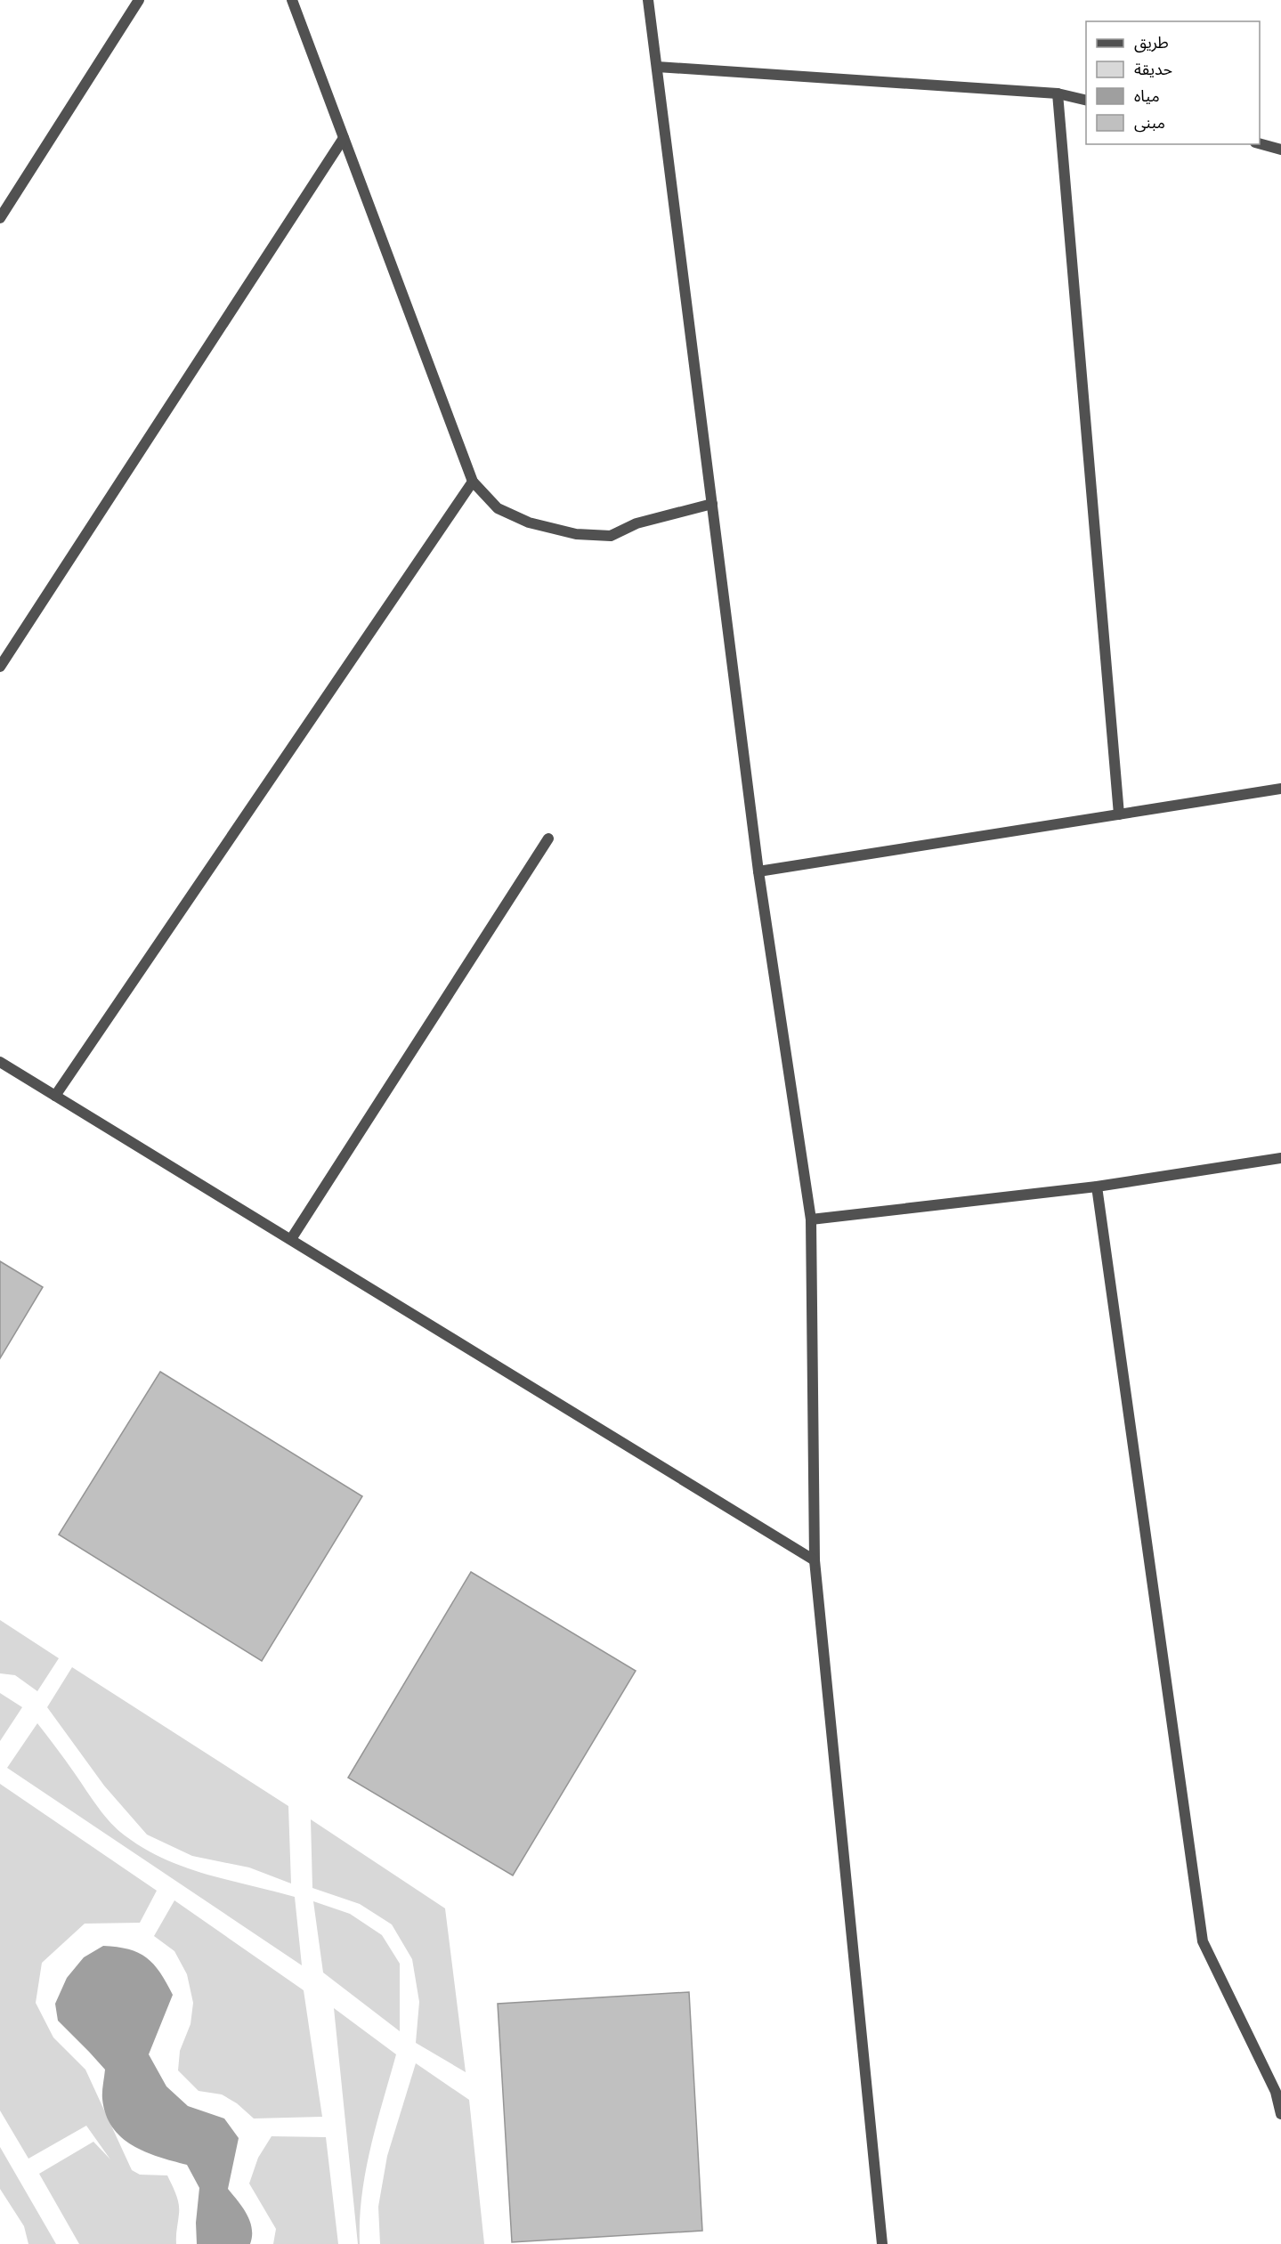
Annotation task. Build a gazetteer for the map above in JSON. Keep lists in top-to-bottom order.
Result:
{
  "legend": [
    "طريق",
    "حديقة",
    "مياه",
    "مبنى"
  ]
}
